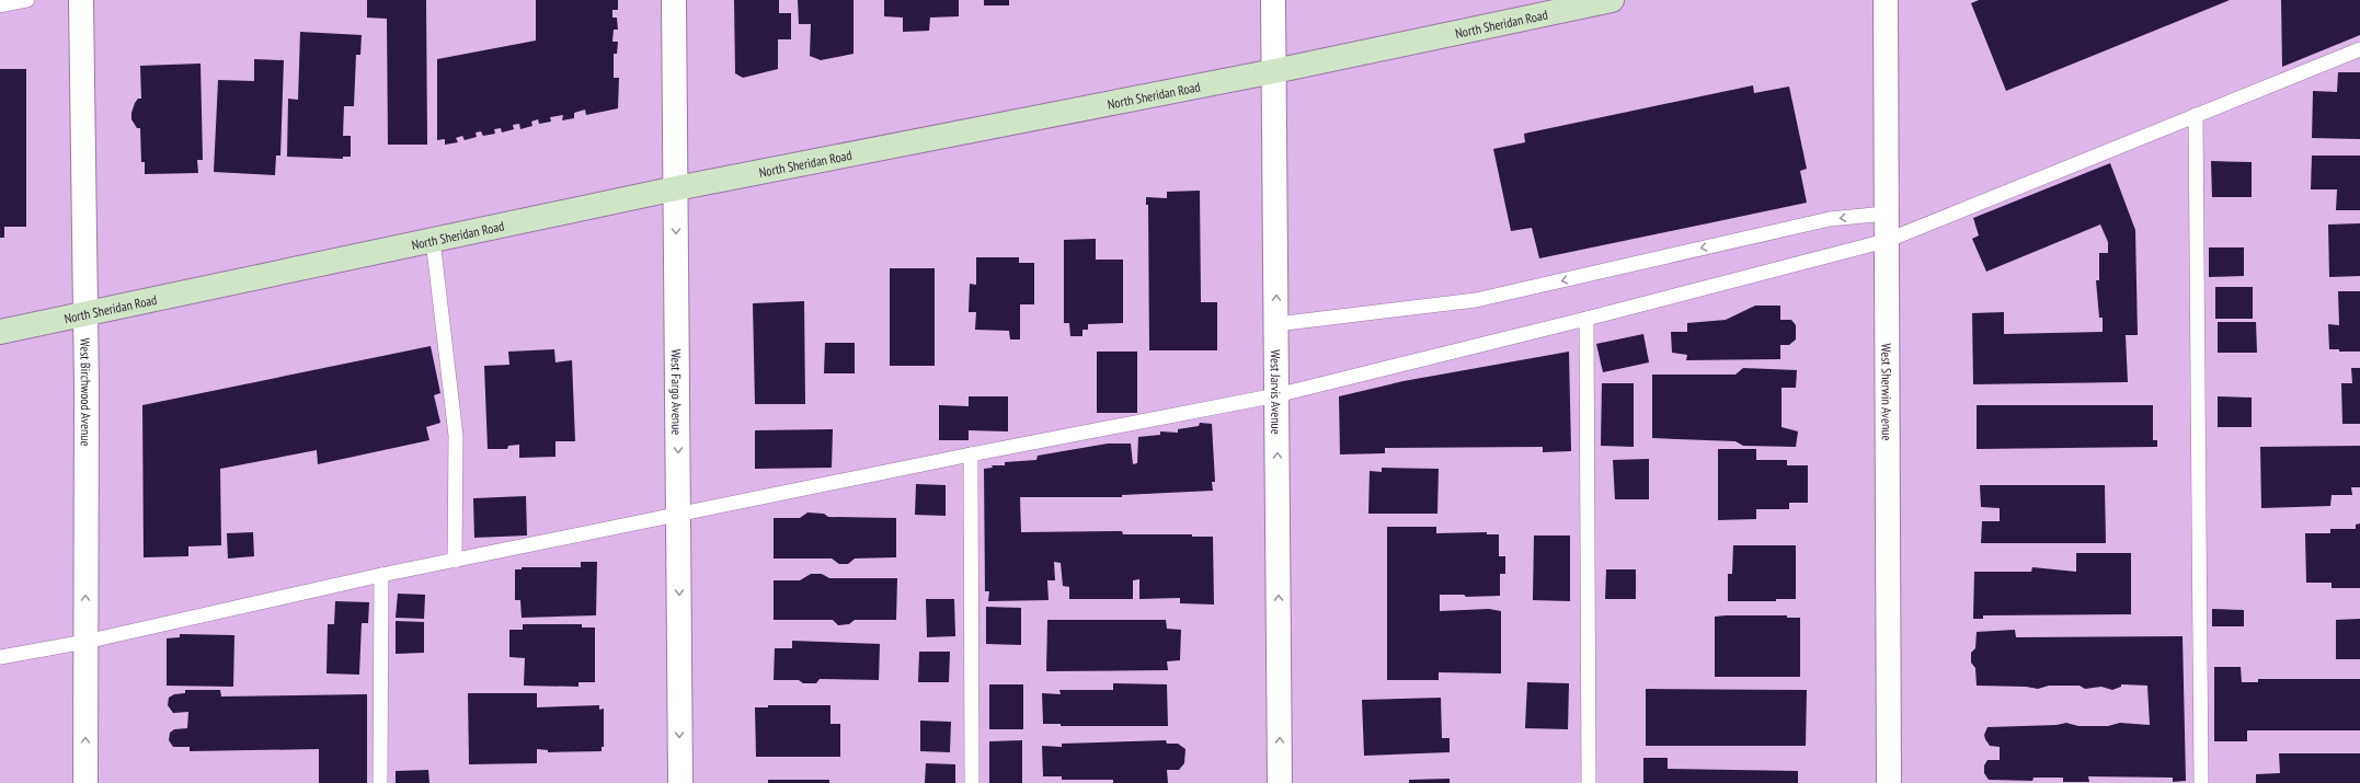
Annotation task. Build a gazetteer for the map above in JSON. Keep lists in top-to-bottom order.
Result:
{
  "streets": {
    "main road": ["North Sheridan Road"],
    "street": [
      "West Birchwood Avenue",
      "West Fargo Avenue",
      "West Jarvis Avenue",
      "West Sherwin Avenue"
    ]
  },
  "crossings": [
    ["North Sheridan Road", "West Birchwood Avenue"],
    ["North Sheridan Road", "West Fargo Avenue"],
    ["North Sheridan Road", "West Jarvis Avenue"]
  ],
  "one_way": ["West Birchwood Avenue", "West Fargo Avenue", "West Jarvis Avenue"]
}
